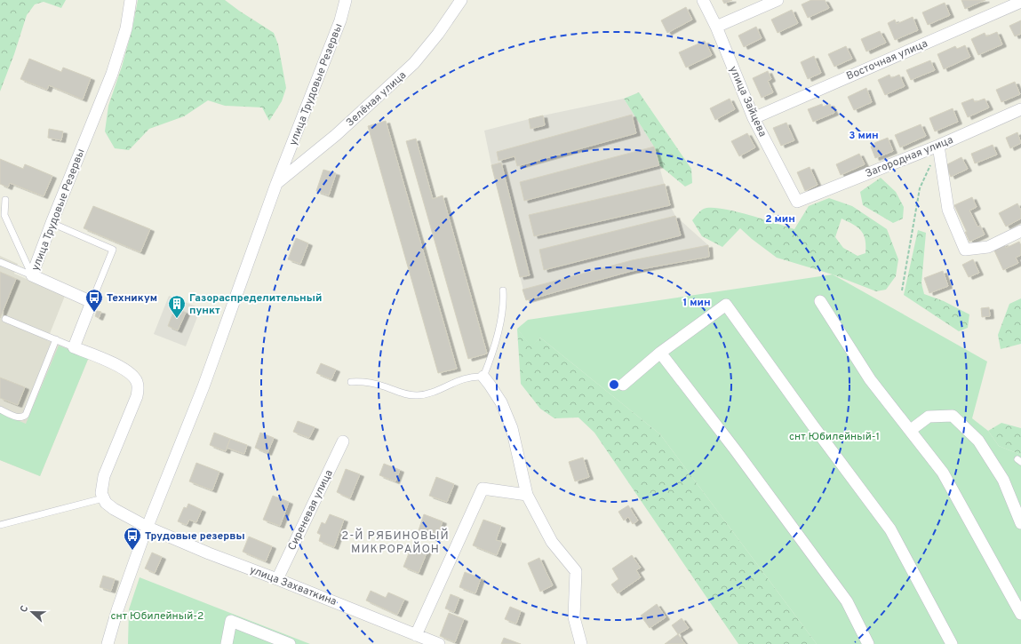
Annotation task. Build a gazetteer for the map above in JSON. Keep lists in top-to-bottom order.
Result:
{
  "streets": {
    "street": [
      "Восточная улица",
      "улица Трудовые Резервы",
      "Зелёная улица",
      "улица Зайцева",
      "Загородная улица",
      "Сиреневая улица",
      "улица Захваткина"
    ]
  },
  "crossings": [
    ["Восточная улица", "улица Зайцева"],
    ["улица Трудовые Резервы", "Зелёная улица"],
    ["улица Трудовые Резервы", "улица Захваткина"],
    ["улица Зайцева", "Загородная улица"],
    ["Сиреневая улица", "улица Захваткина"]
  ],
  "districts": ["2-Й РЯБИНОВЫЙ МИКРОРАЙОН"],
  "parks": ["снт Юбилейный-1", "снт Юбилейный-2"],
  "places": {
    "bus stop": ["Техникум", "Трудовые резервы"],
    "building": ["Газораспределительный пункт"]
  },
  "north": "left",
  "rings": ["3 мин", "2 мин", "1 мин"]
}
